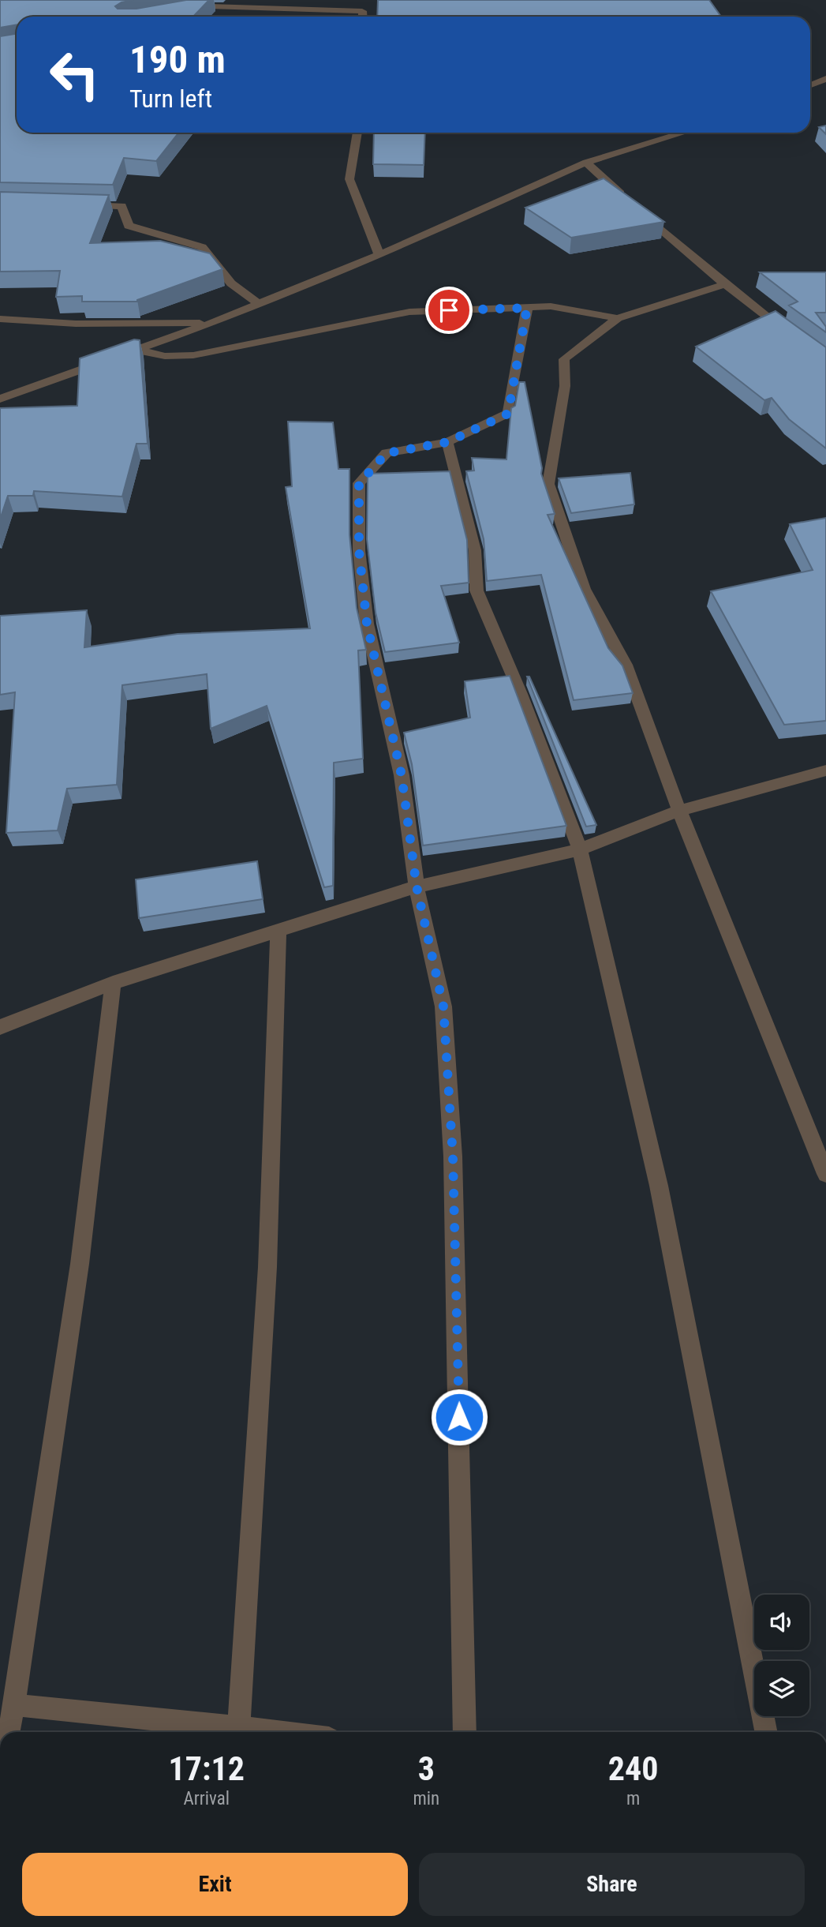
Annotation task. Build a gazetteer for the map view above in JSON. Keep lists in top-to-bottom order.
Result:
{
  "page": {
    "turn": ["190 m", "Turn left"],
    "eta": [
      "17:12",
      "Arrival",
      "3",
      "min",
      "240",
      "m"
    ],
    "buttons": ["Exit", "Share"]
  }
}
